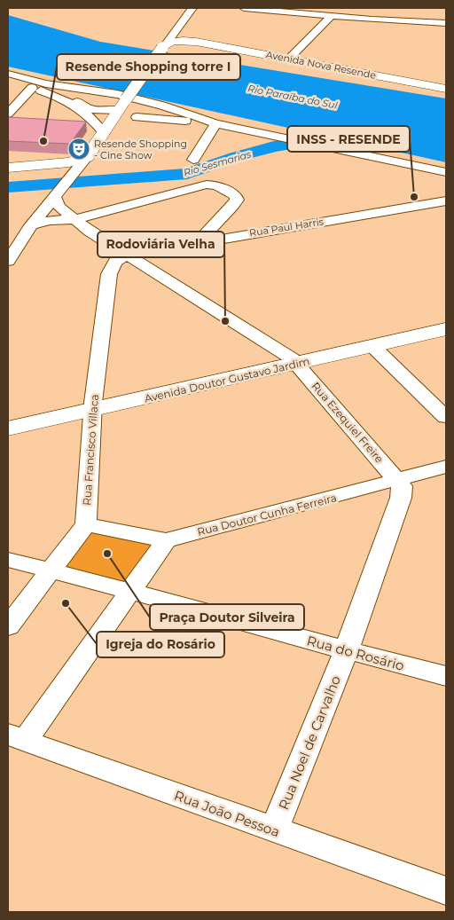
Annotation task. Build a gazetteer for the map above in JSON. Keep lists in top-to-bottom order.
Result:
{
  "streets": {
    "main road": ["Avenida Nova Resende", "Avenida Doutor Gustavo Jardim"],
    "street": [
      "Rua Paul Harris",
      "Rua Ezequiel Freire",
      "Rua Francisco Villaca",
      "Rua Doutor Cunha Ferreira",
      "Rua do Rosário",
      "Rua Noel de Carvalho",
      "Rua João Pessoa"
    ]
  },
  "crossings": [
    ["Rua Paul Harris", "Rua Ezequiel Freire"],
    ["Rua Paul Harris", "Rua Francisco Villaca"],
    ["Avenida Doutor Gustavo Jardim", "Rua Ezequiel Freire"],
    ["Avenida Doutor Gustavo Jardim", "Rua Francisco Villaca"],
    ["Rua Ezequiel Freire", "Rua Francisco Villaca"],
    ["Rua Ezequiel Freire", "Rua Doutor Cunha Ferreira"],
    ["Rua Ezequiel Freire", "Rua Noel de Carvalho"],
    ["Rua Francisco Villaca", "Rua Doutor Cunha Ferreira"],
    ["Rua Doutor Cunha Ferreira", "Rua Noel de Carvalho"],
    ["Rua do Rosário", "Rua Noel de Carvalho"],
    ["Rua Noel de Carvalho", "Rua João Pessoa"]
  ],
  "water": ["Rio Paraíba do Sul", "Rio Sesmarias"],
  "places": {
    "other": [
      "Resende Shopping torre I",
      "INSS - RESENDE",
      "Rodoviária Velha",
      "Praça Doutor Silveira",
      "Igreja do Rosário"
    ],
    "theatre": ["Resende Shopping - Cine Show"]
  }
}
